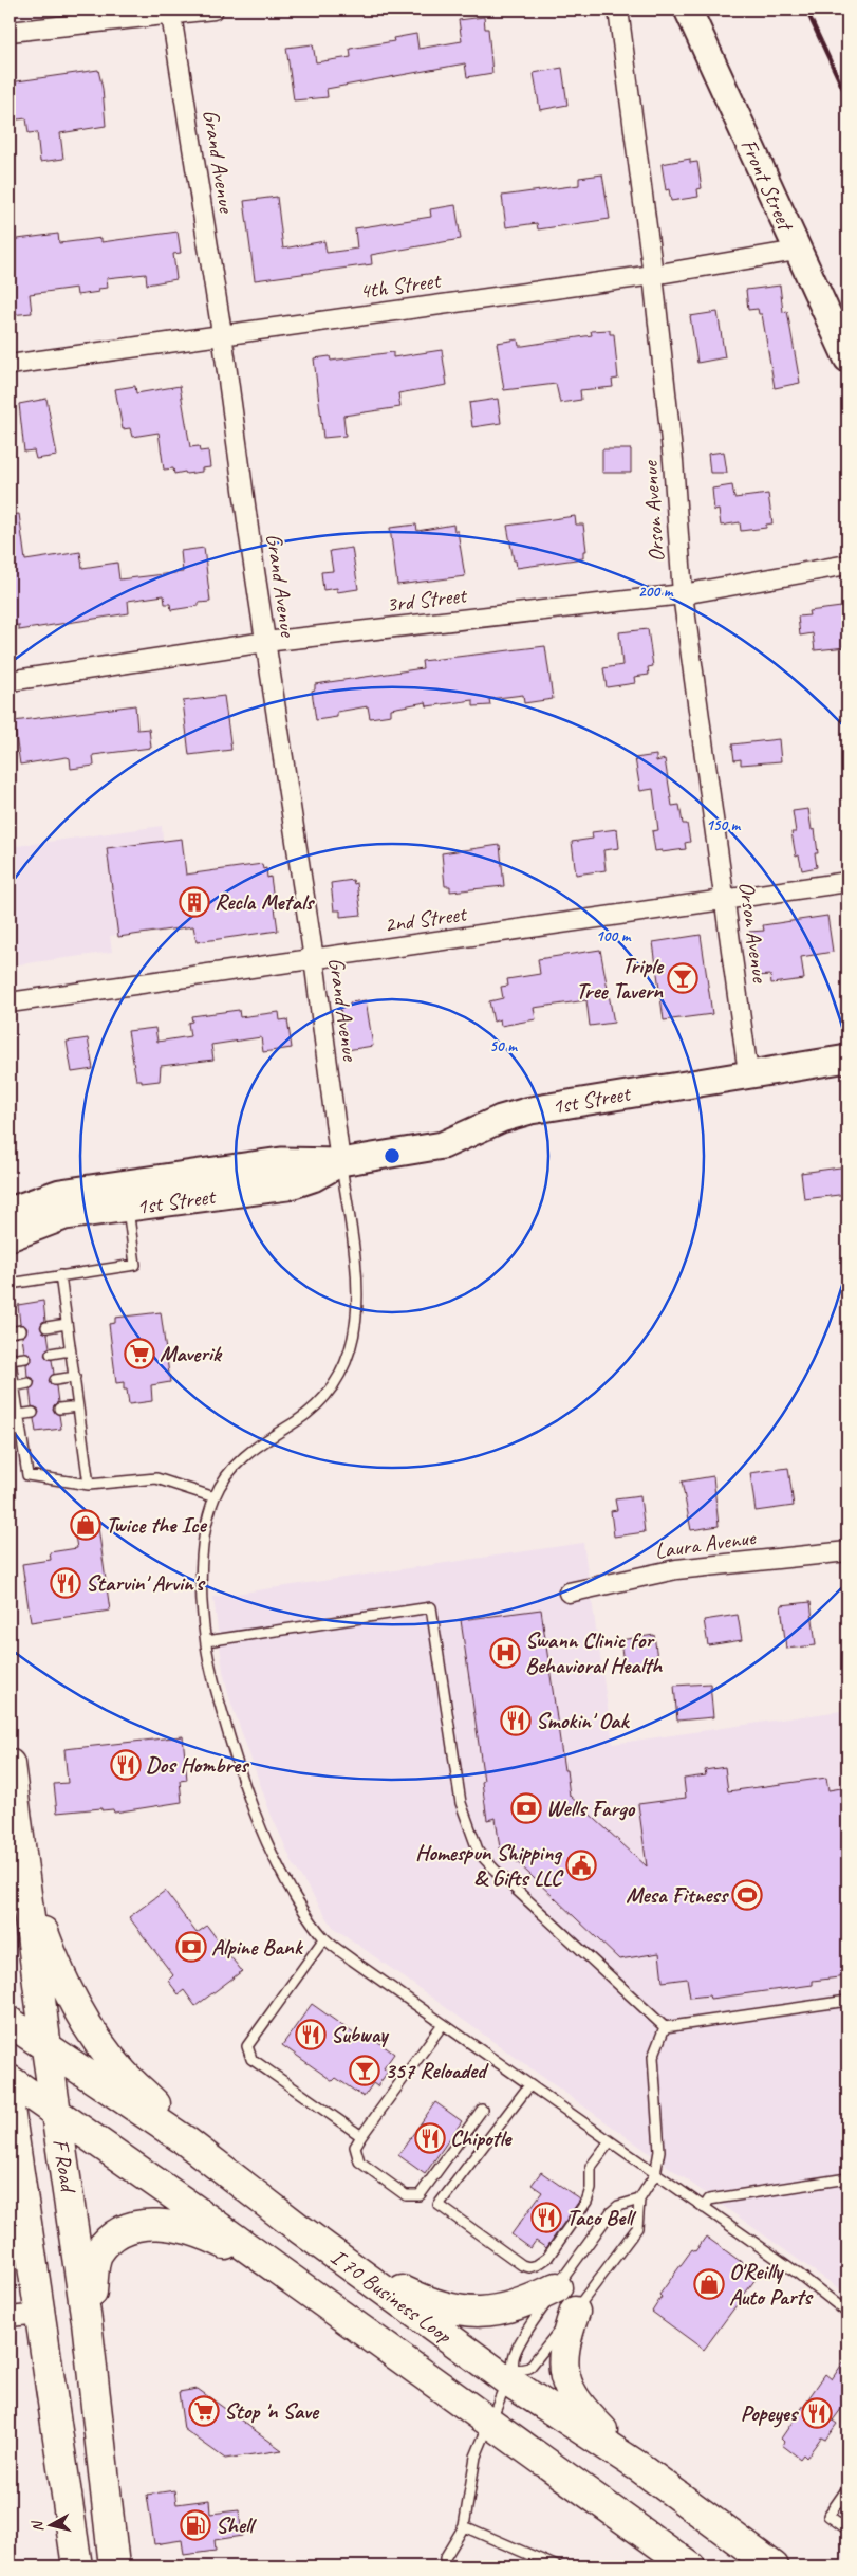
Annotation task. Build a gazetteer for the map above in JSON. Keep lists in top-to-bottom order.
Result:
{
  "streets": {
    "main road": ["F Road", "I 70 Business Loop"],
    "street": [
      "Grand Avenue",
      "Front Street",
      "4th Street",
      "Orson Avenue",
      "3rd Street",
      "2nd Street",
      "1st Street",
      "Laura Avenue"
    ]
  },
  "crossings": [
    ["Grand Avenue", "4th Street"],
    ["Grand Avenue", "3rd Street"],
    ["Grand Avenue", "2nd Street"],
    ["Grand Avenue", "1st Street"],
    ["Front Street", "4th Street"],
    ["4th Street", "Orson Avenue"],
    ["Orson Avenue", "3rd Street"],
    ["Orson Avenue", "2nd Street"],
    ["Orson Avenue", "1st Street"],
    ["F Road", "I 70 Business Loop"]
  ],
  "places": {
    "building": ["Recla Metals"],
    "bar": ["Triple Tree Tavern", "357 Reloaded"],
    "supermarket": ["Maverik", "Stop 'n Save"],
    "shop": ["Twice the Ice", "O'Reilly Auto Parts"],
    "restaurant": [
      "Starvin' Arvin's",
      "Smokin' Oak",
      "Dos Hombres",
      "Subway",
      "Chipotle",
      "Taco Bell",
      "Popeyes"
    ],
    "hospital": ["Swann Clinic for Behavioral Health"],
    "bank": ["Wells Fargo", "Alpine Bank"],
    "public building": ["Homespun Shipping & Gifts LLC"],
    "sports": ["Mesa Fitness"],
    "fuel station": ["Shell"]
  },
  "north": "left",
  "rings": [
    "200 m",
    "150 m",
    "100 m",
    "50 m"
  ]
}
